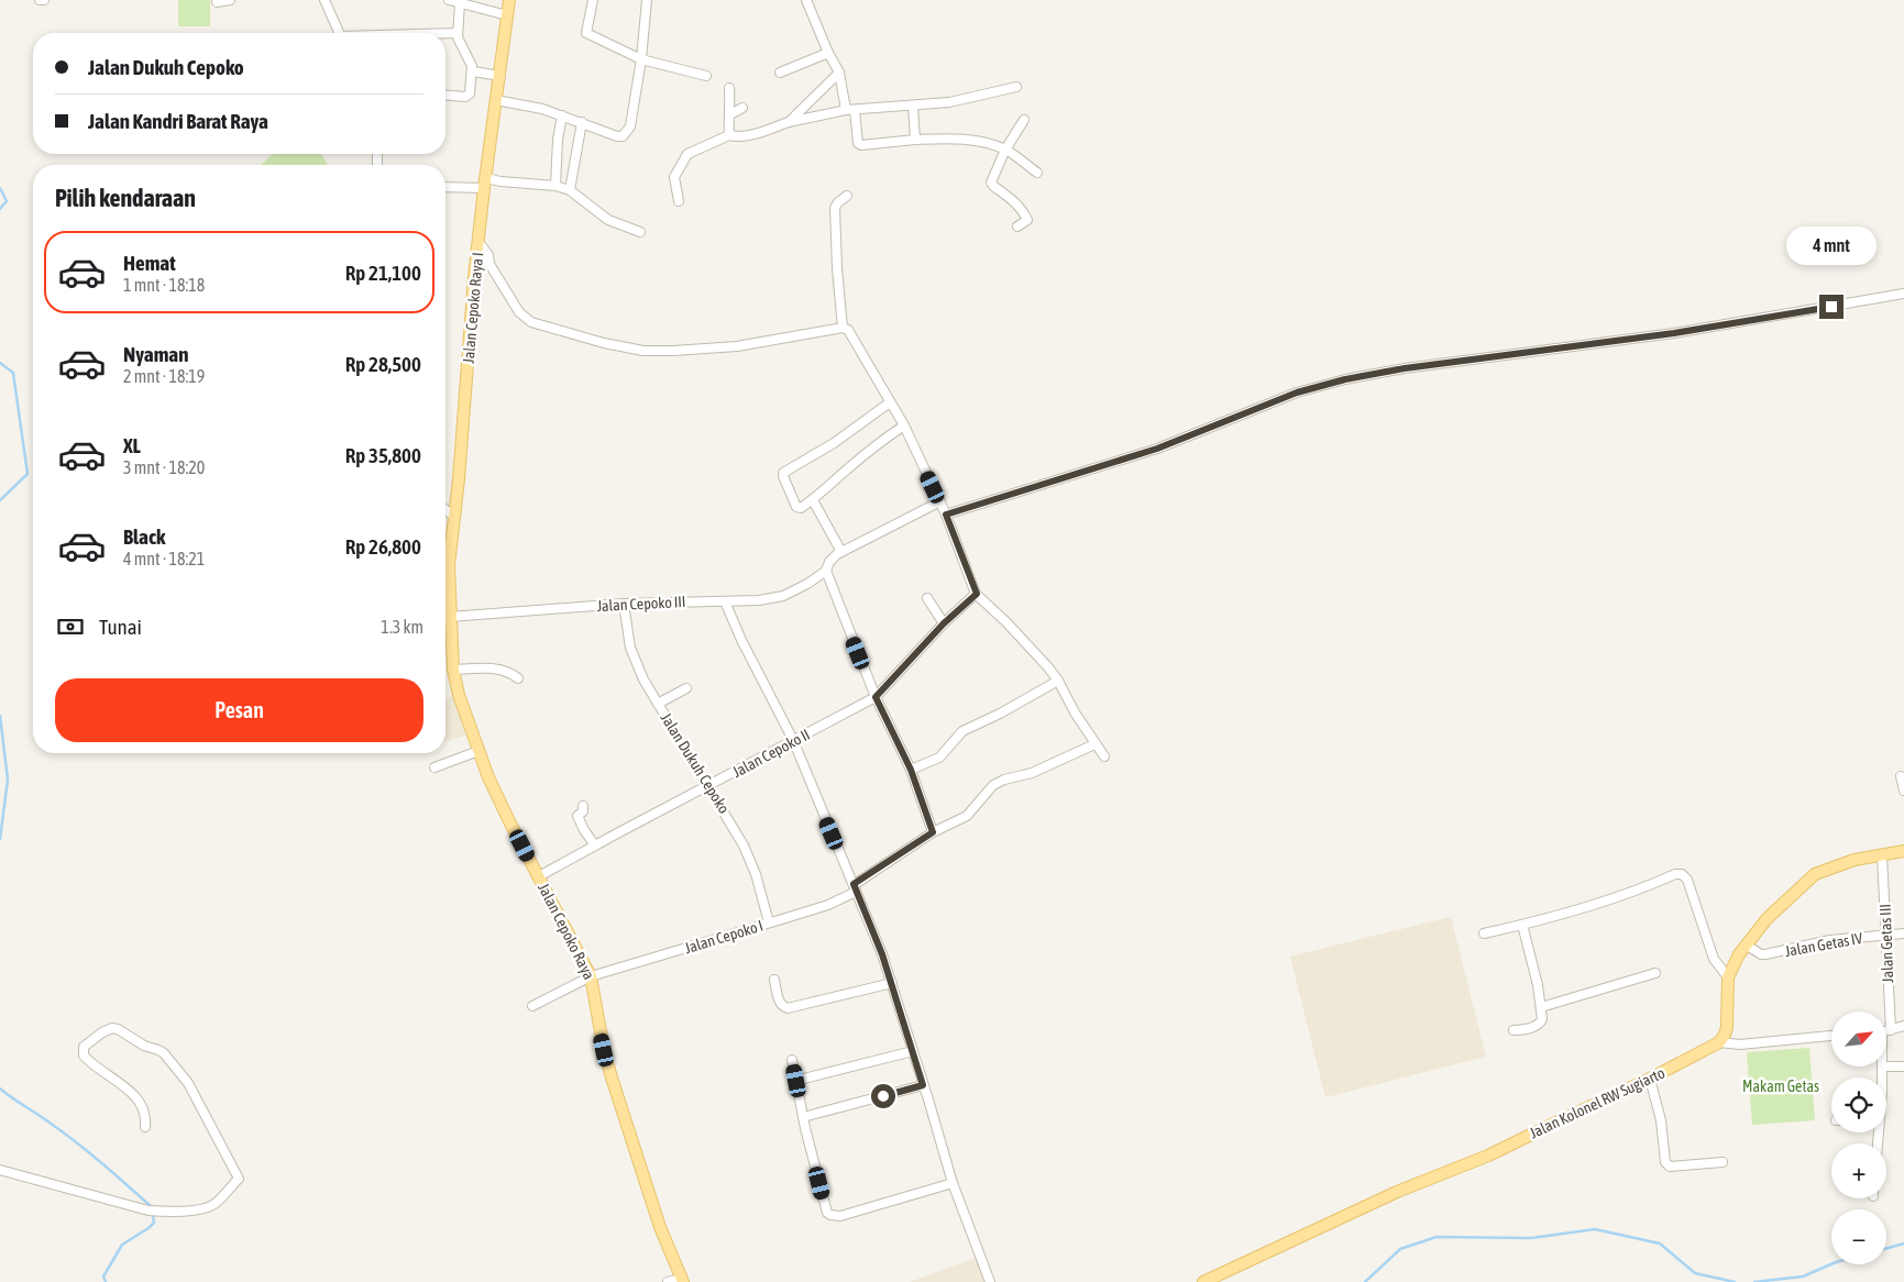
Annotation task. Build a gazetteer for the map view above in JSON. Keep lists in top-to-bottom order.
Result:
{
  "streets": {
    "main road": ["Jalan Cepoko Raya I", "Jalan Cepoko Raya", "Jalan Kolonel RW Sugiarto"],
    "street": [
      "Jalan Cepoko III",
      "Jalan Cepoko II",
      "Jalan Dukuh Cepoko",
      "Jalan Cepoko I",
      "Jalan Getas III",
      "Jalan Getas IV"
    ]
  },
  "crossings": [
    ["Jalan Cepoko Raya I", "Jalan Cepoko III"],
    ["Jalan Cepoko Raya I", "Jalan Cepoko Raya"],
    ["Jalan Cepoko III", "Jalan Dukuh Cepoko"],
    ["Jalan Cepoko III", "Jalan Cepoko Raya"],
    ["Jalan Cepoko II", "Jalan Dukuh Cepoko"],
    ["Jalan Cepoko II", "Jalan Cepoko Raya"],
    ["Jalan Dukuh Cepoko", "Jalan Cepoko I"],
    ["Jalan Cepoko Raya", "Jalan Cepoko I"],
    ["Jalan Getas III", "Jalan Getas IV"]
  ],
  "parks": ["Makam Getas"],
  "north": "top right",
  "page": {
    "banner": ["Jalan Dukuh Cepoko", "Jalan Kandri Barat Raya"],
    "heading": "Pilih kendaraan",
    "bubble": "4 mnt",
    "list": [
      {
        "name": "Hemat",
        "note": "1 mnt · 18:18",
        "value": "Rp 21,100"
      },
      {
        "name": "Nyaman",
        "note": "2 mnt · 18:19",
        "value": "Rp 28,500"
      },
      {
        "name": "XL",
        "note": "3 mnt · 18:20",
        "value": "Rp 35,800"
      },
      {
        "name": "Black",
        "note": "4 mnt · 18:21",
        "value": "Rp 26,800"
      }
    ],
    "pay": ["Tunai", "1.3 km"],
    "buttons": "Pesan",
    "map_buttons": ["+", "−"]
  }
}
